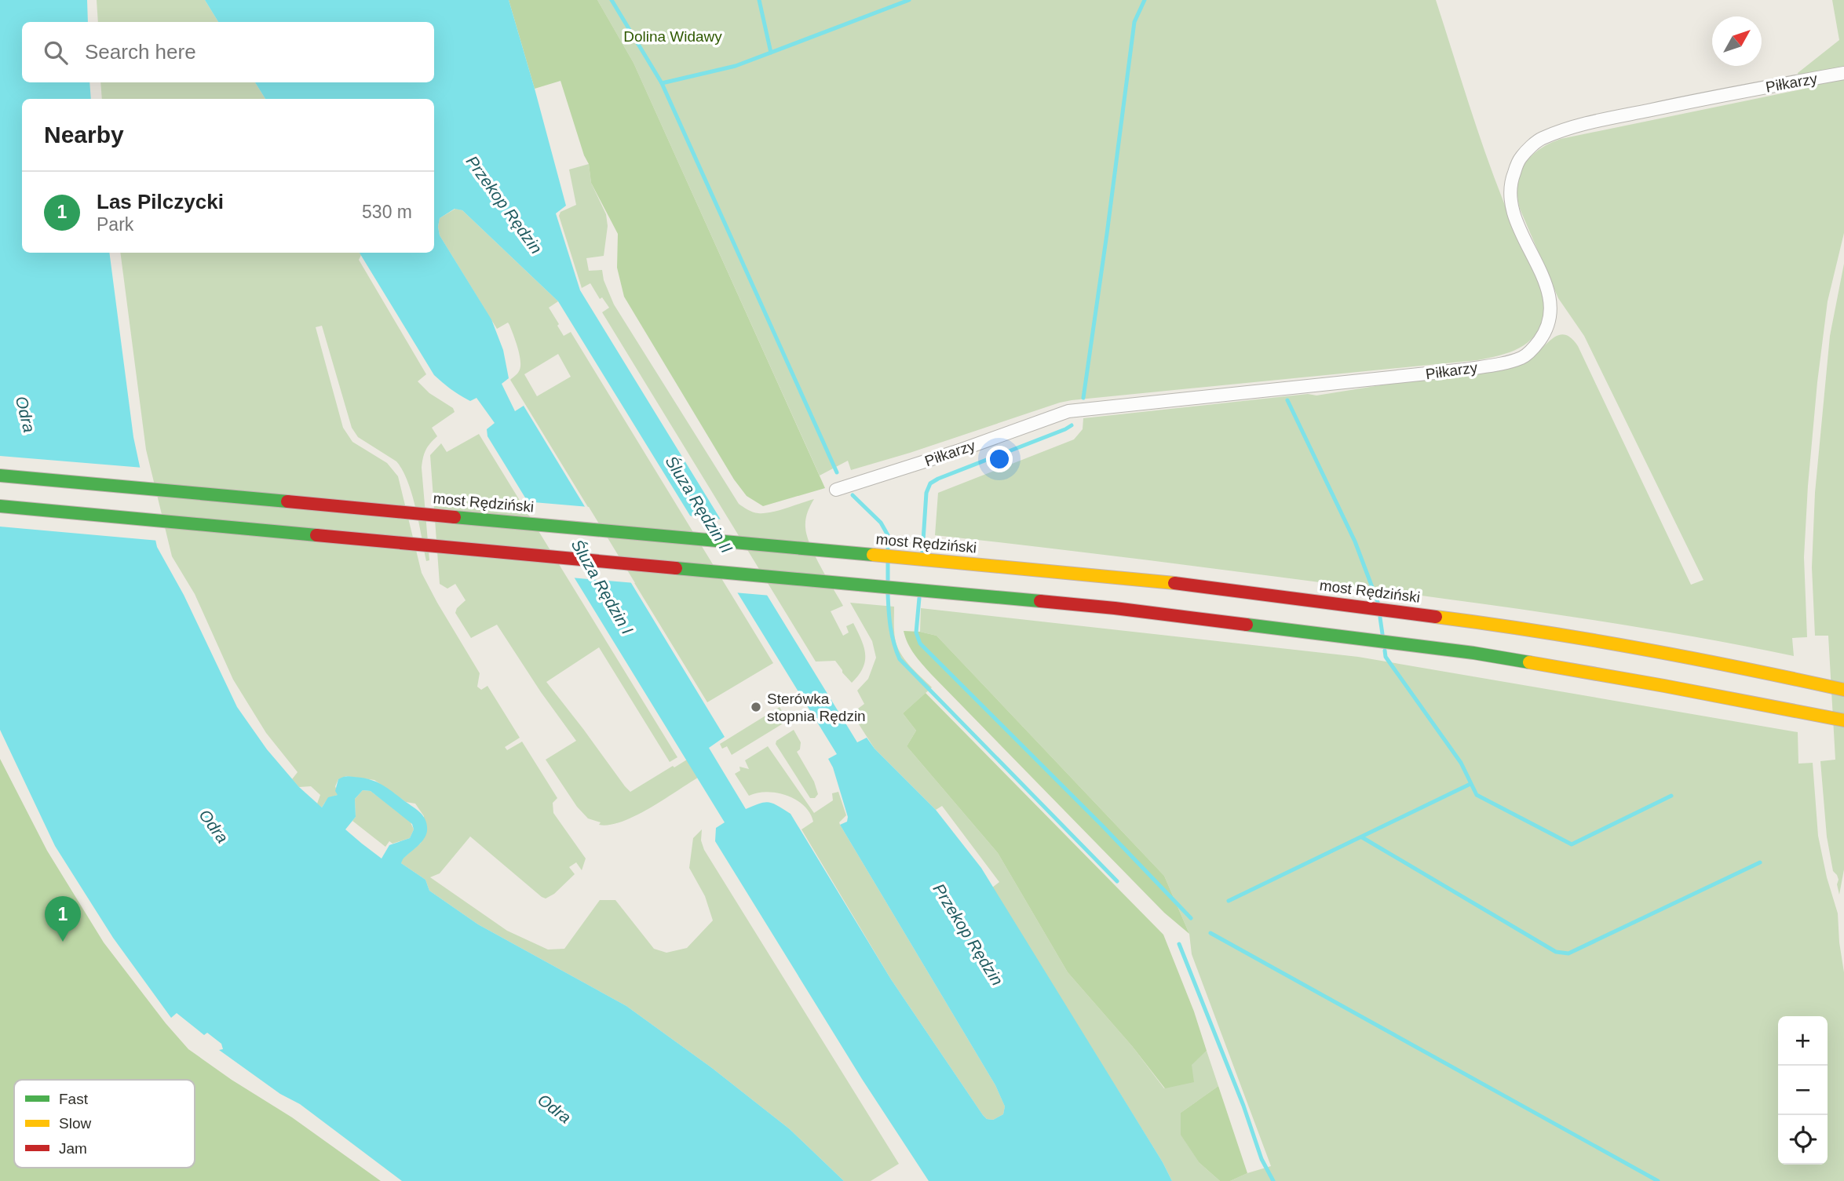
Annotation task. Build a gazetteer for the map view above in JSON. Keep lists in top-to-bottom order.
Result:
{
  "streets": {
    "highway": ["most Rędziński"],
    "street": ["Piłkarzy"]
  },
  "water": [
    "Przekop Rędzin",
    "Odra",
    "Śluza Rędzin II",
    "Śluza Rędzin I"
  ],
  "parks": ["Dolina Widawy"],
  "places": ["Sterówka stopnia Rędzin"],
  "legend": ["Fast", "Slow", "Jam"],
  "north": "top right",
  "page": {
    "search": "Search here",
    "heading": "Nearby",
    "list": [
      {
        "mark": "1",
        "name": "Las Pilczycki",
        "note": "Park",
        "value": "530 m"
      }
    ],
    "pins": "1",
    "map_buttons": ["+", "−"]
  }
}
